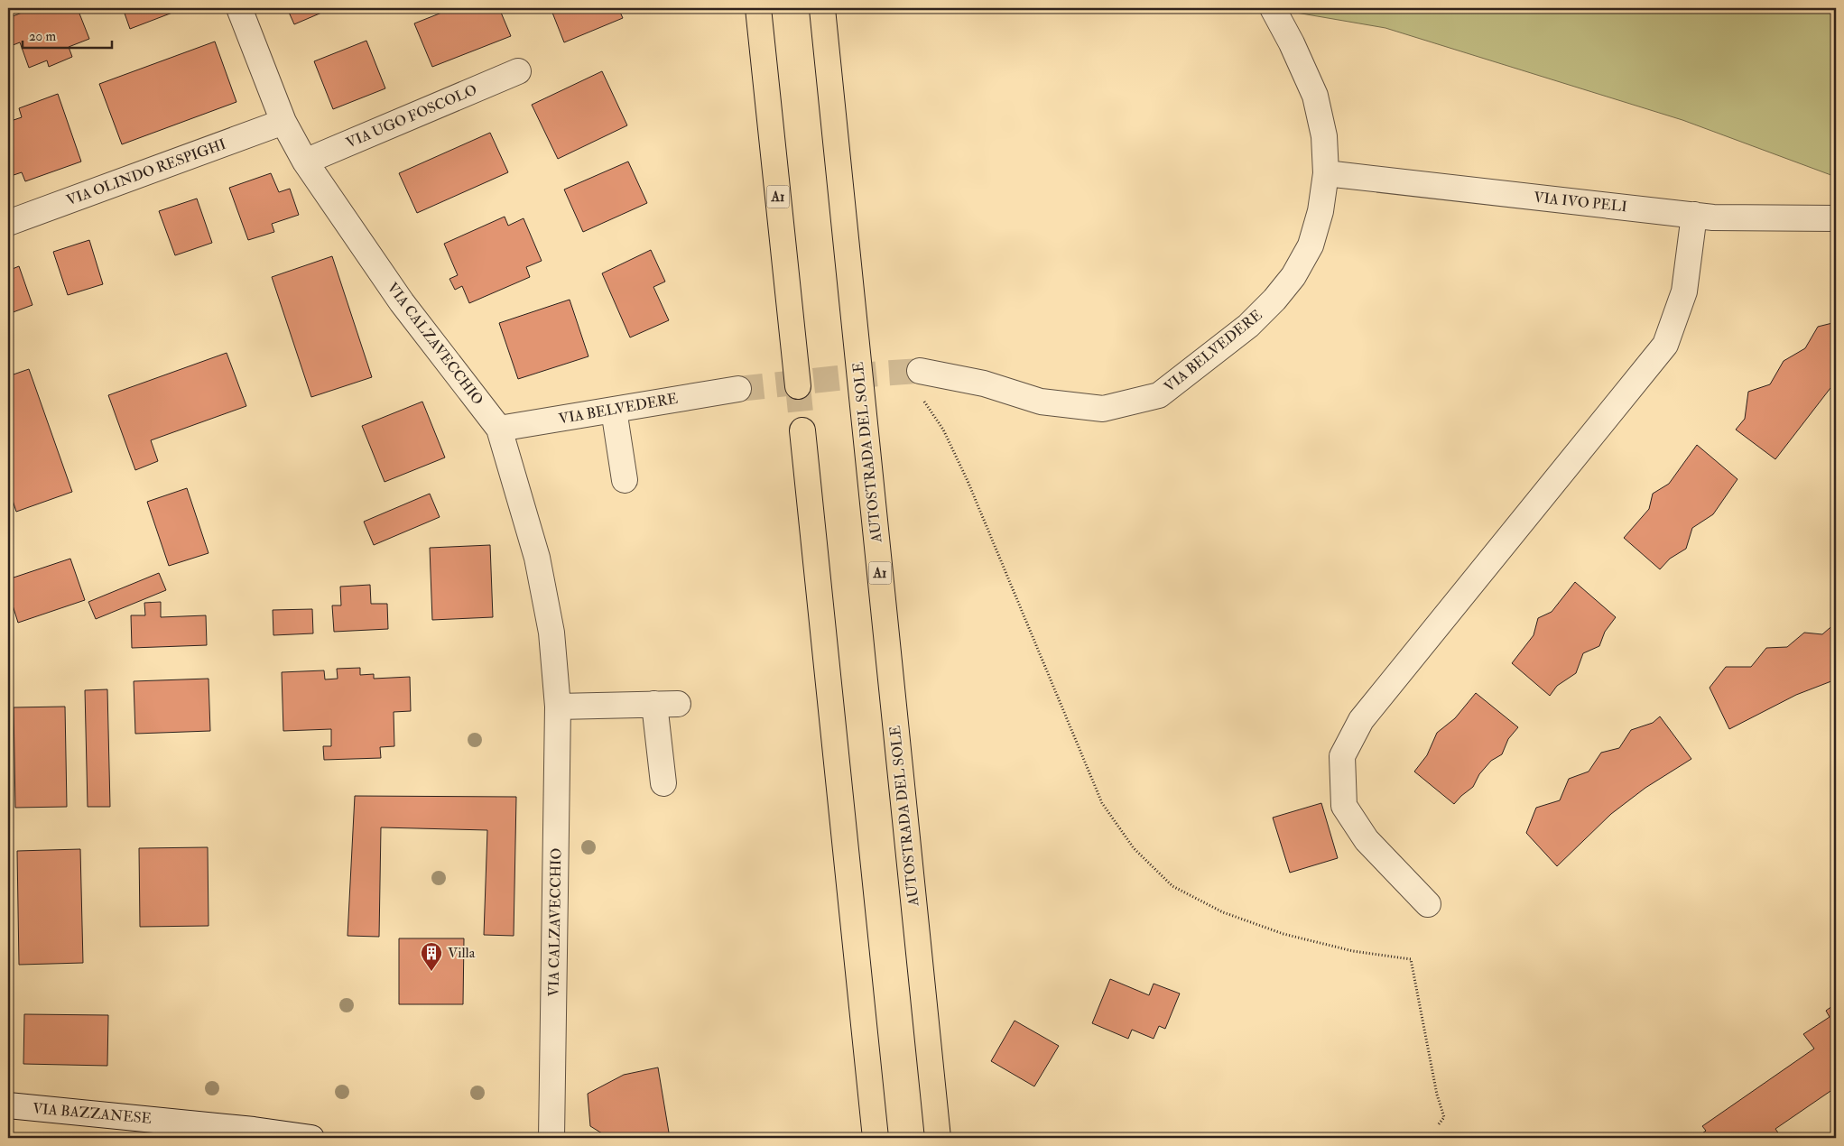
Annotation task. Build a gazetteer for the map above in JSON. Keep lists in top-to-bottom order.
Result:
{
  "streets": {
    "highway": ["A1", "AUTOSTRADA DEL SOLE"],
    "street": [
      "VIA UGO FOSCOLO",
      "VIA OLINDO RESPIGHI",
      "VIA IVO PELI",
      "VIA CALZAVECCHIO",
      "VIA BELVEDERE",
      "VIA BAZZANESE"
    ]
  },
  "crossings": [
    ["VIA UGO FOSCOLO", "VIA CALZAVECCHIO"],
    ["VIA OLINDO RESPIGHI", "VIA CALZAVECCHIO"],
    ["VIA IVO PELI", "VIA BELVEDERE"],
    ["VIA CALZAVECCHIO", "VIA BELVEDERE"]
  ],
  "places": {
    "building": ["Villa"]
  },
  "scale_bar": "20 m"
}
